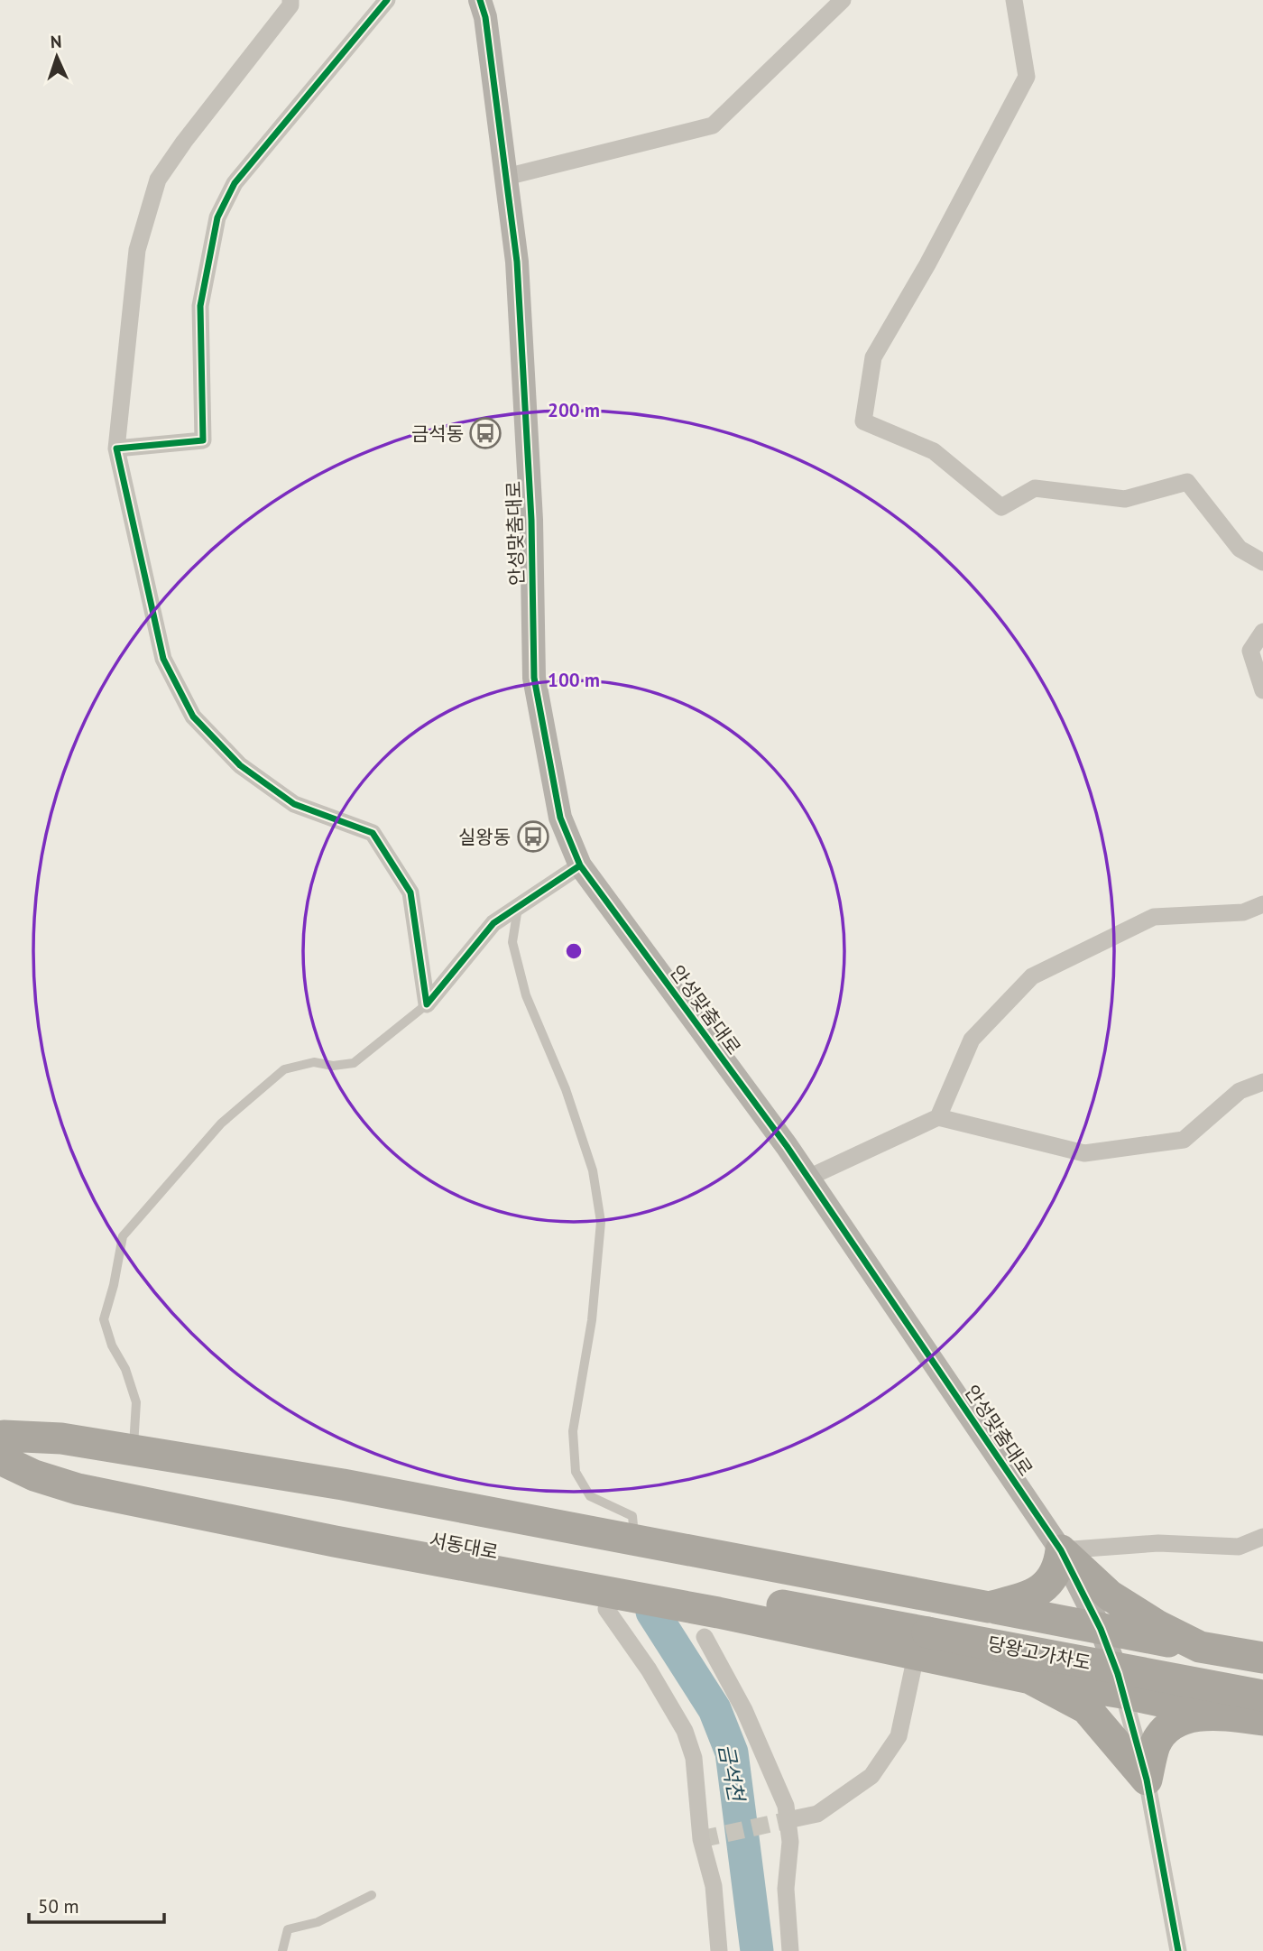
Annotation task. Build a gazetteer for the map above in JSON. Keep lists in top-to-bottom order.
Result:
{
  "streets": {
    "highway": ["서동대로", "당왕고가차도"],
    "street": ["안성맞춤대로"]
  },
  "crossings": [
    ["서동대로", "당왕고가차도"]
  ],
  "water": ["금석천"],
  "places": {
    "bus stop": ["금석동", "실왕동"]
  },
  "scale_bar": "50 m",
  "north": "top",
  "rings": ["200 m", "100 m"]
}
